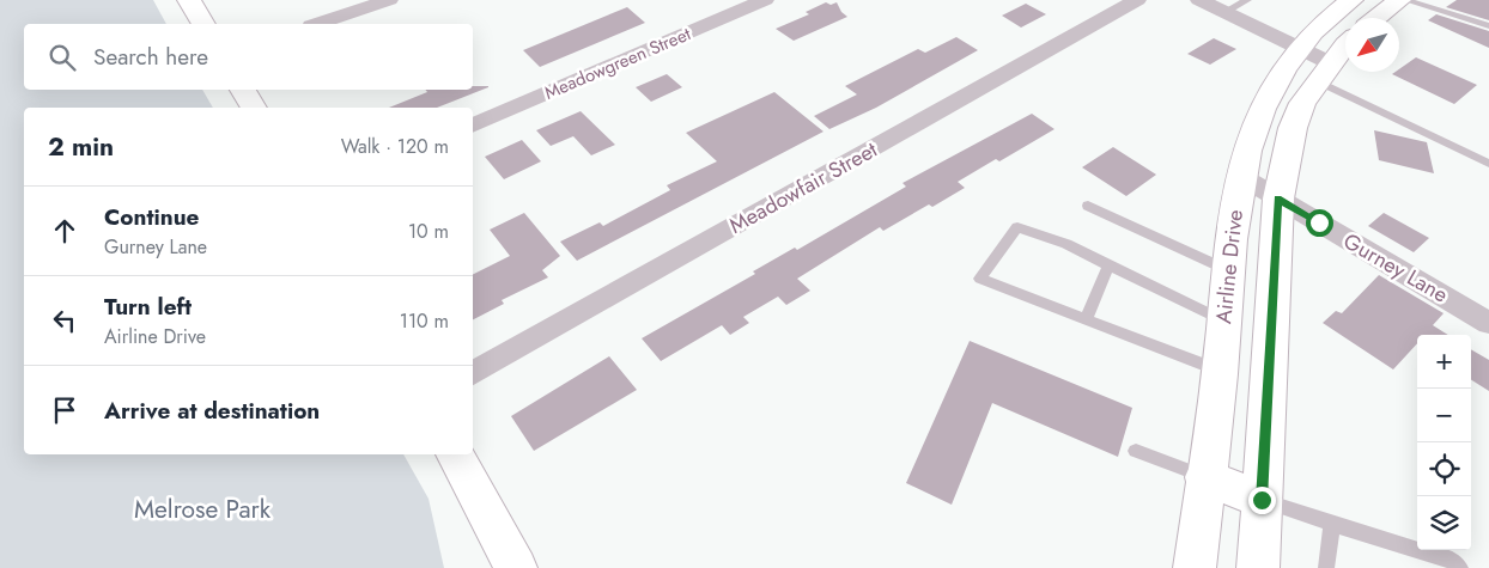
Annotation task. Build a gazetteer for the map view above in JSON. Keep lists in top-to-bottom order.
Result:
{
  "streets": {
    "main road": ["Airline Drive"],
    "street": ["Meadowgreen Street", "Meadowfair Street", "Gurney Lane"]
  },
  "crossings": [
    ["Airline Drive", "Gurney Lane"]
  ],
  "parks": ["Melrose Park"],
  "north": "bottom left",
  "page": {
    "search": "Search here",
    "heading": ["2 min", "Walk · 120 m"],
    "list": [
      ["Continue", "Gurney Lane", "10 m"],
      ["Turn left", "Airline Drive", "110 m"],
      "Arrive at destination"
    ],
    "map_buttons": ["+", "−"]
  }
}
